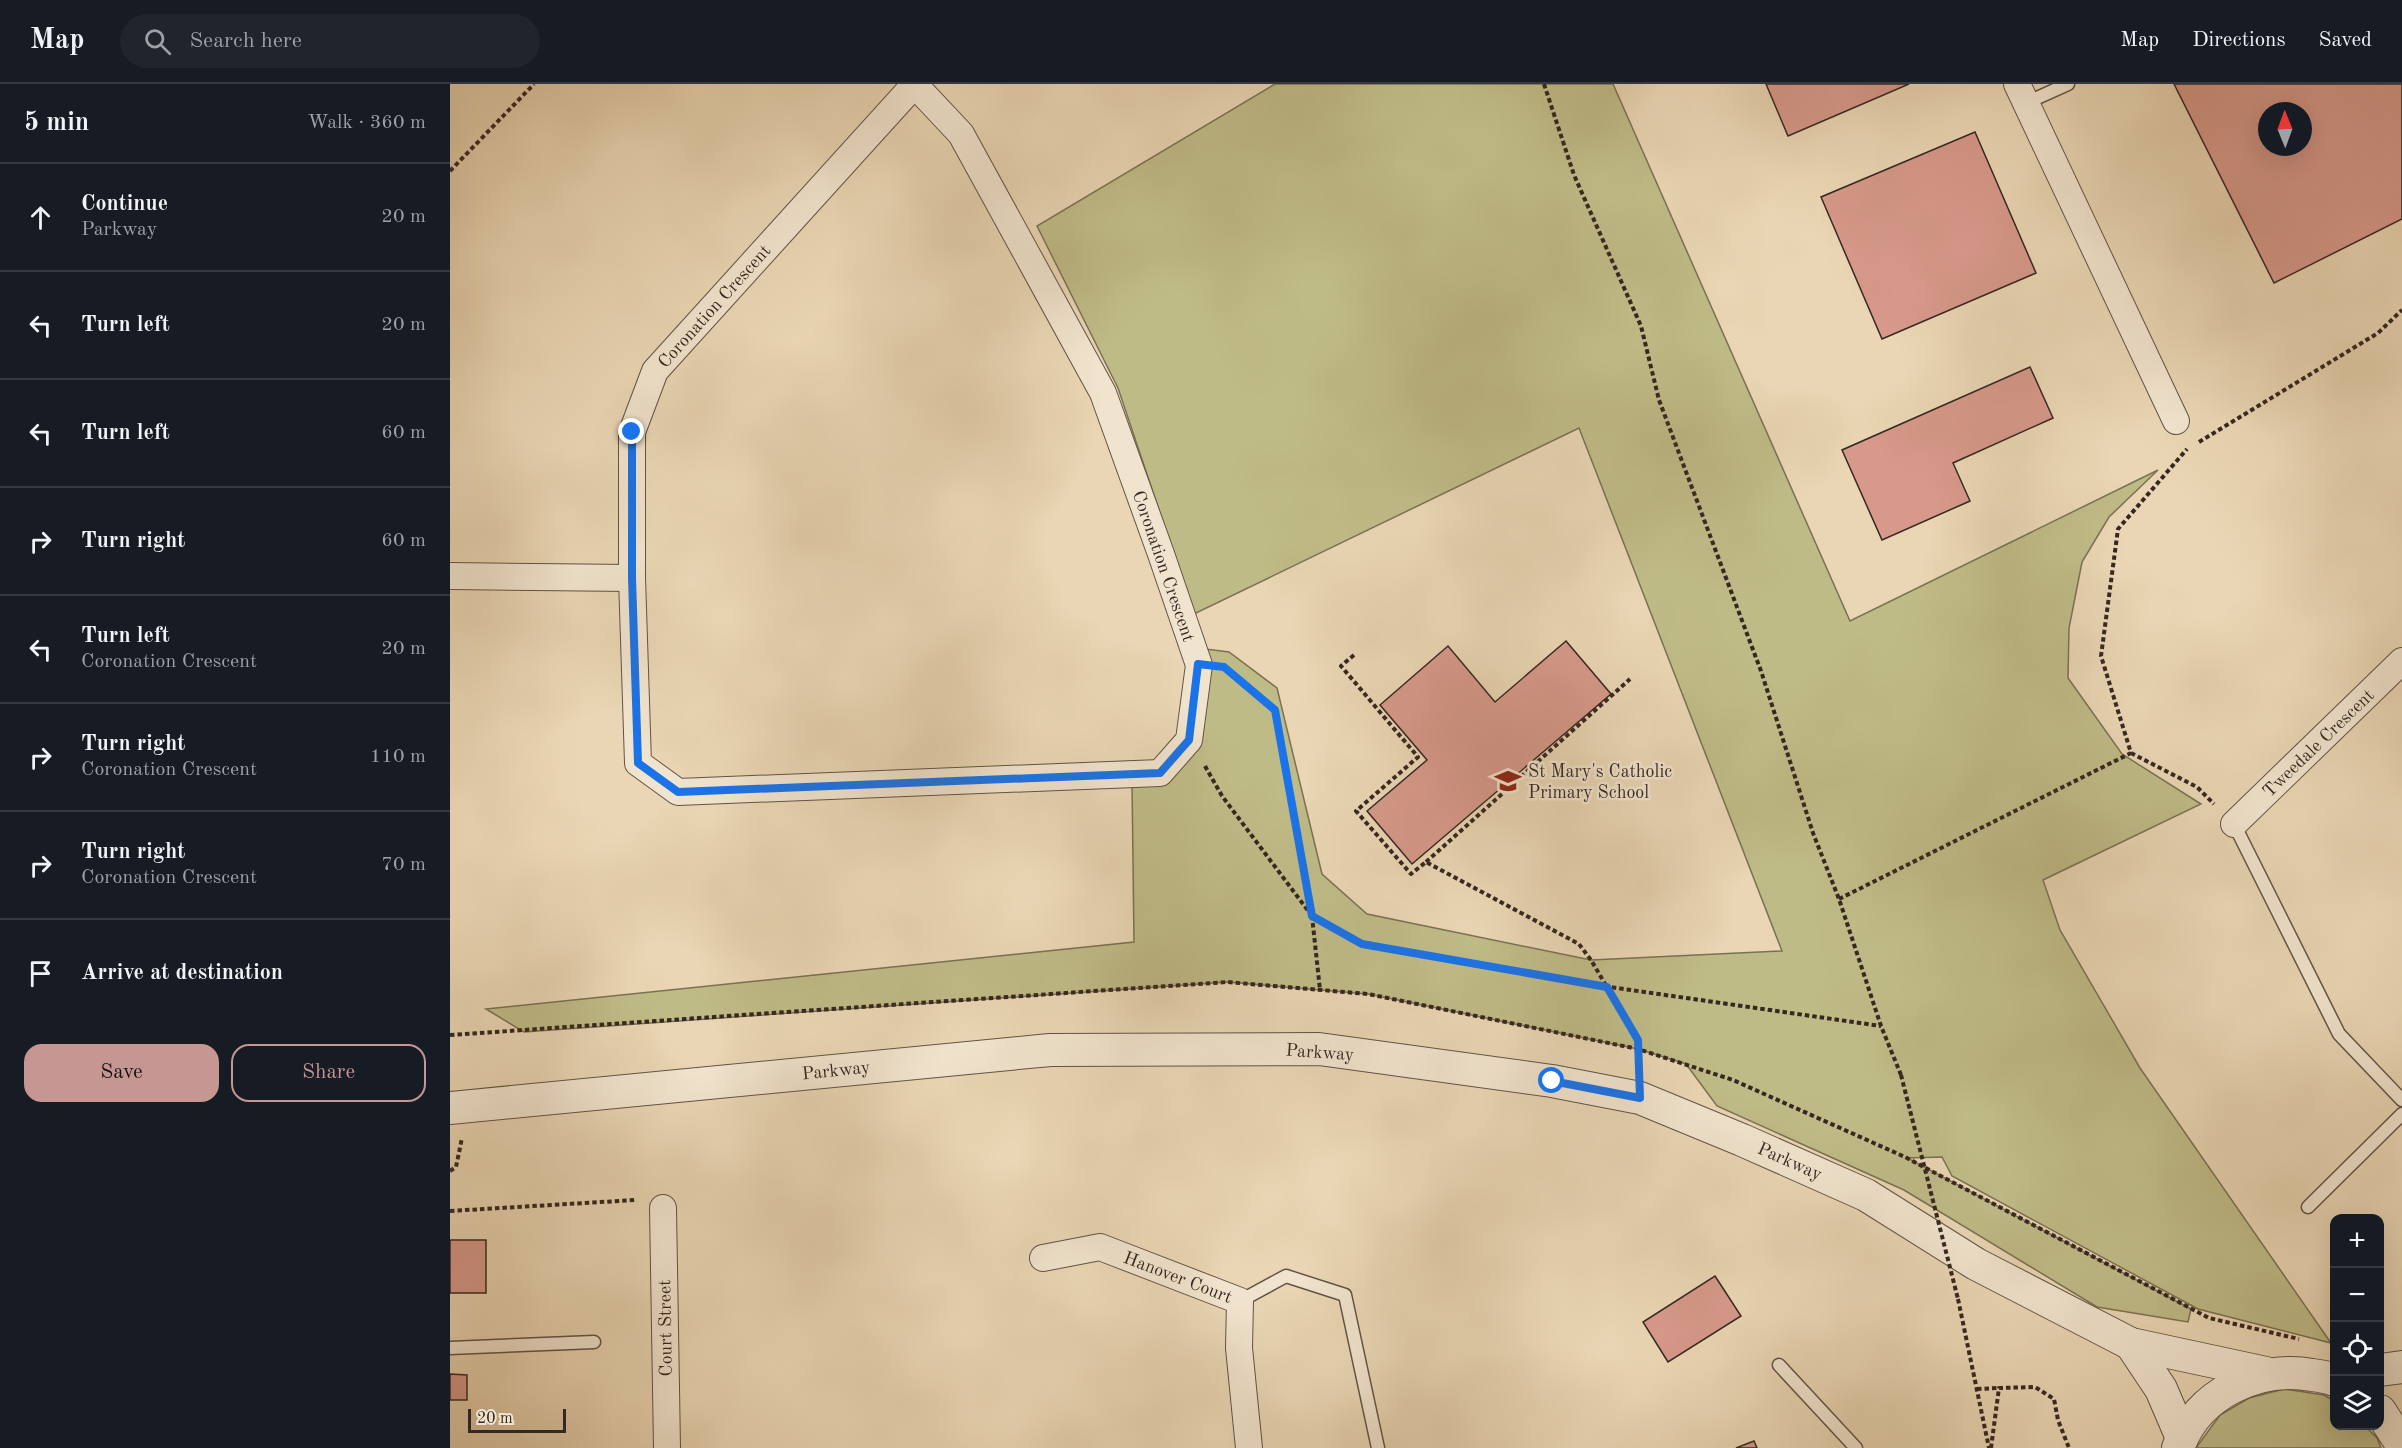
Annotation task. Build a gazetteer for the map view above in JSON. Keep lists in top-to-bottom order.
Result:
{
  "streets": {
    "street": [
      "Coronation Crescent",
      "Tweedale Crescent",
      "Parkway",
      "Hanover Court",
      "Court Street"
    ]
  },
  "places": {
    "school or university": ["St Mary's Catholic Primary School"]
  },
  "scale_bar": "20 m",
  "north": "top",
  "page": {
    "header": "Map",
    "search": "Search here",
    "nav": ["Map", "Directions", "Saved"],
    "heading": ["5 min", "Walk · 360 m"],
    "list": [
      ["Continue", "Parkway", "20 m"],
      ["Turn left", "20 m"],
      ["Turn left", "60 m"],
      ["Turn right", "60 m"],
      ["Turn left", "Coronation Crescent", "20 m"],
      ["Turn right", "Coronation Crescent", "110 m"],
      ["Turn right", "Coronation Crescent", "70 m"],
      "Arrive at destination"
    ],
    "buttons": ["Save", "Share"],
    "map_buttons": ["+", "−"],
    "scale": "20 m"
  }
}
